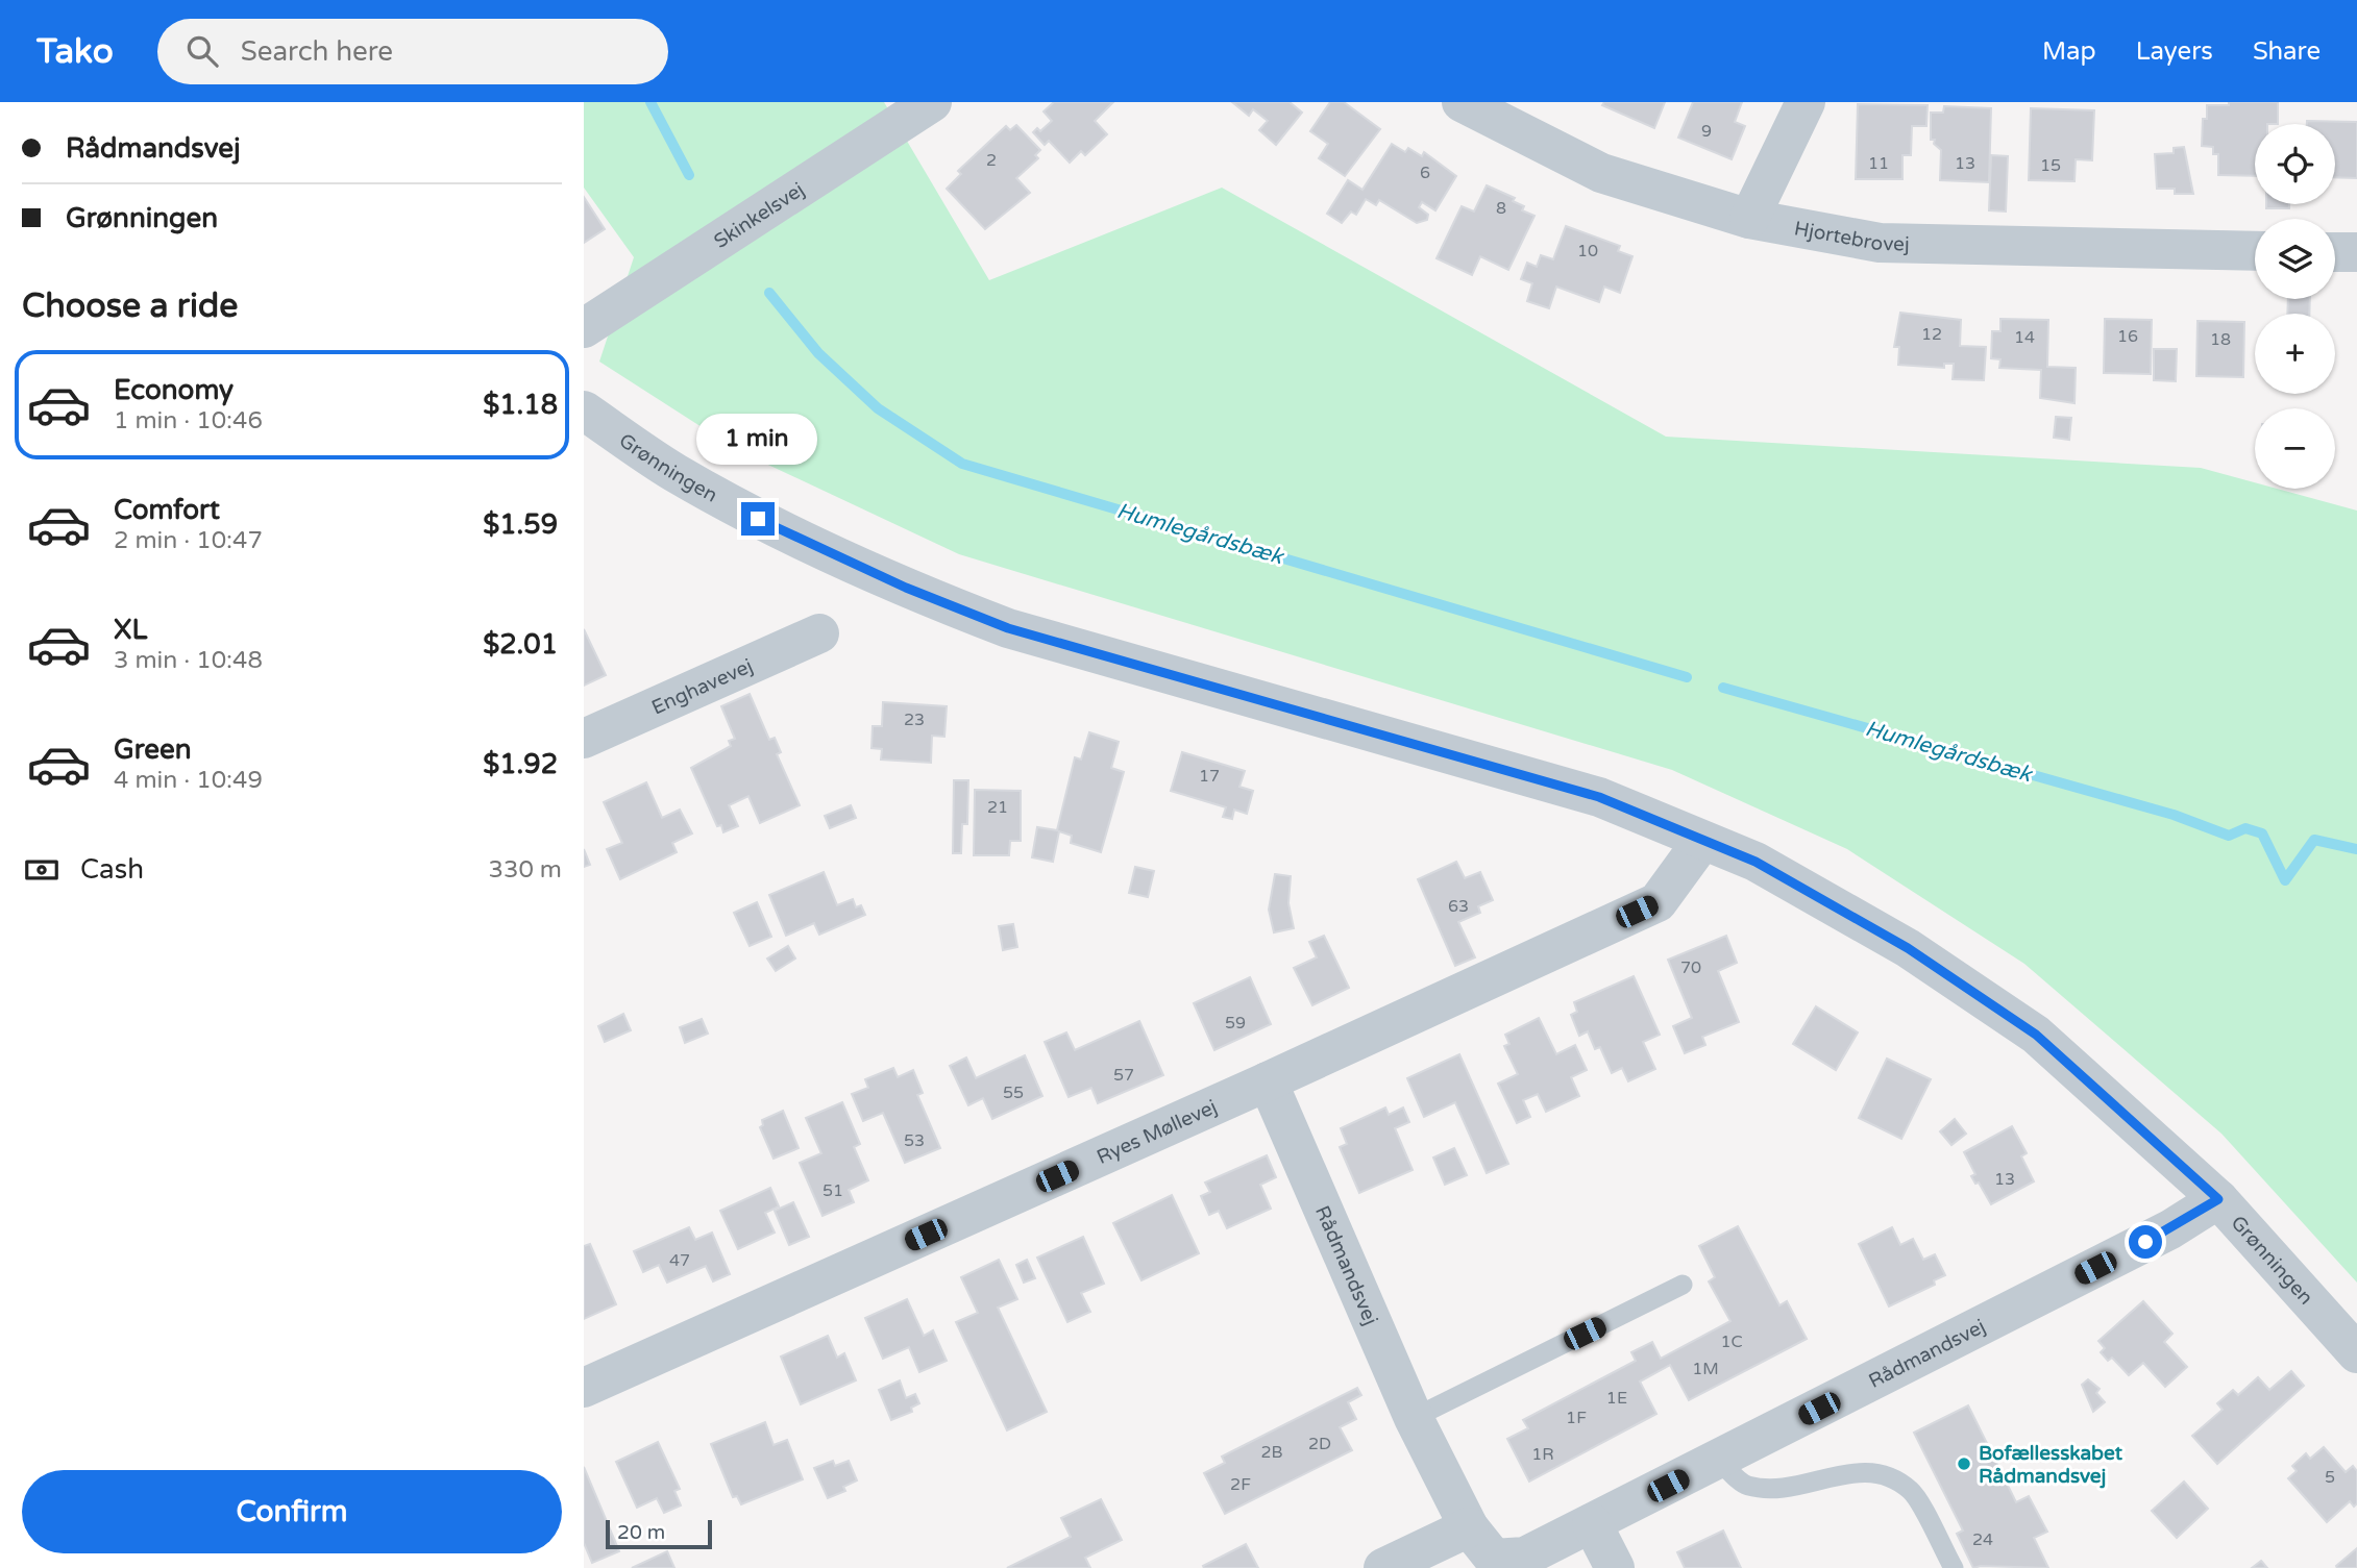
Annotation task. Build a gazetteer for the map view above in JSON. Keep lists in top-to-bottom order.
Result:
{
  "streets": {
    "street": [
      "Skinkelsvej",
      "Hjortebrovej",
      "Grønningen",
      "Enghavevej",
      "Ryes Møllevej",
      "Rådmandsvej"
    ]
  },
  "crossings": [
    ["Grønningen", "Ryes Møllevej"],
    ["Grønningen", "Rådmandsvej"],
    ["Ryes Møllevej", "Rådmandsvej"]
  ],
  "water": ["Humlegårdsbæk"],
  "places": ["Bofællesskabet Rådmandsvej"],
  "house_numbers": [
    "9",
    "2",
    "11",
    "13",
    "15",
    "6",
    "8",
    "10",
    "12",
    "16",
    "14",
    "18",
    "23",
    "17",
    "21",
    "63",
    "70",
    "59",
    "57",
    "55",
    "53",
    "13",
    "51",
    "47",
    "1C",
    "1M",
    "1E",
    "1F",
    "2D",
    "2B",
    "1R",
    "5",
    "2F",
    "24"
  ],
  "scale_bar": "20 m",
  "page": {
    "header": "Tako",
    "search": "Search here",
    "nav": ["Map", "Layers", "Share"],
    "banner": ["Rådmandsvej", "Grønningen"],
    "map_buttons": ["+", "−"],
    "heading": "Choose a ride",
    "list": [
      {
        "name": "Economy",
        "note": "1 min · 10:46",
        "value": "$1.18"
      },
      {
        "name": "Comfort",
        "note": "2 min · 10:47",
        "value": "$1.59"
      },
      {
        "name": "XL",
        "note": "3 min · 10:48",
        "value": "$2.01"
      },
      {
        "name": "Green",
        "note": "4 min · 10:49",
        "value": "$1.92"
      }
    ],
    "bubble": "1 min",
    "pay": ["Cash", "330 m"],
    "buttons": "Confirm",
    "scale": "20 m"
  }
}
